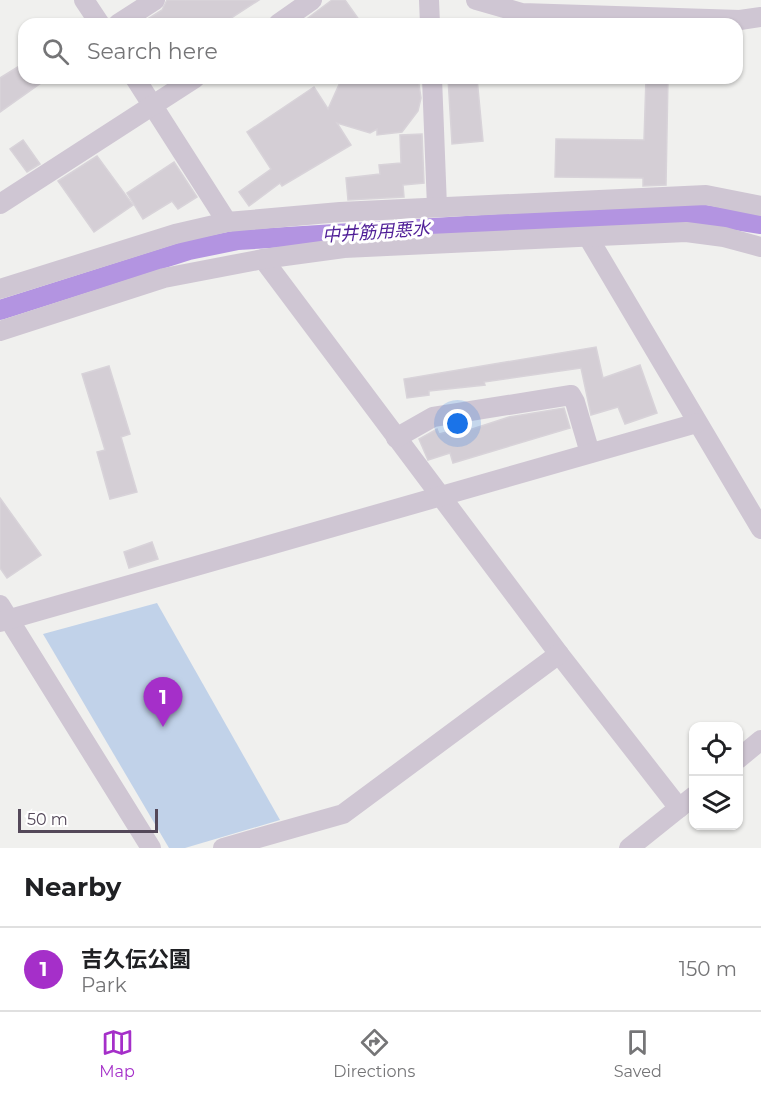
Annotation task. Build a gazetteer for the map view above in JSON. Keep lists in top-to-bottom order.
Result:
{
  "water": ["中井筋用悪水"],
  "scale_bar": "50 m",
  "page": {
    "search": "Search here",
    "pins": "1",
    "scale": "50 m",
    "heading": "Nearby",
    "list": [
      {
        "mark": "1",
        "name": "吉久伝公園",
        "note": "Park",
        "value": "150 m"
      }
    ],
    "nav": ["Map", "Directions", "Saved"]
  }
}
